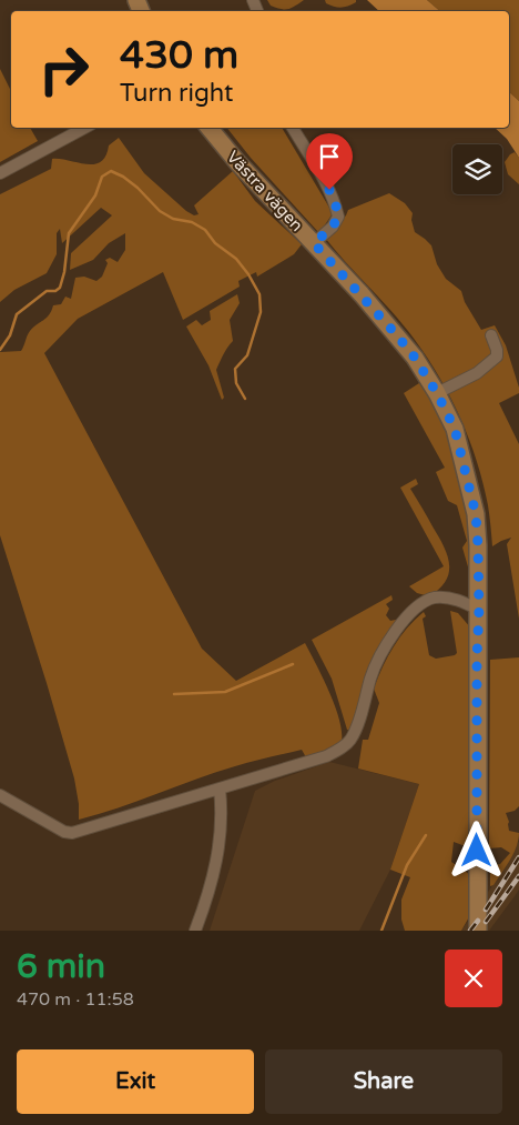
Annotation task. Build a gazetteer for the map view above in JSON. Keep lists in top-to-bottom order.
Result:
{
  "streets": {
    "street": ["Västra vägen"]
  },
  "page": {
    "turn": ["430 m", "Turn right"],
    "heading": ["6 min", "470 m · 11:58"],
    "buttons": ["Exit", "Share"]
  }
}
